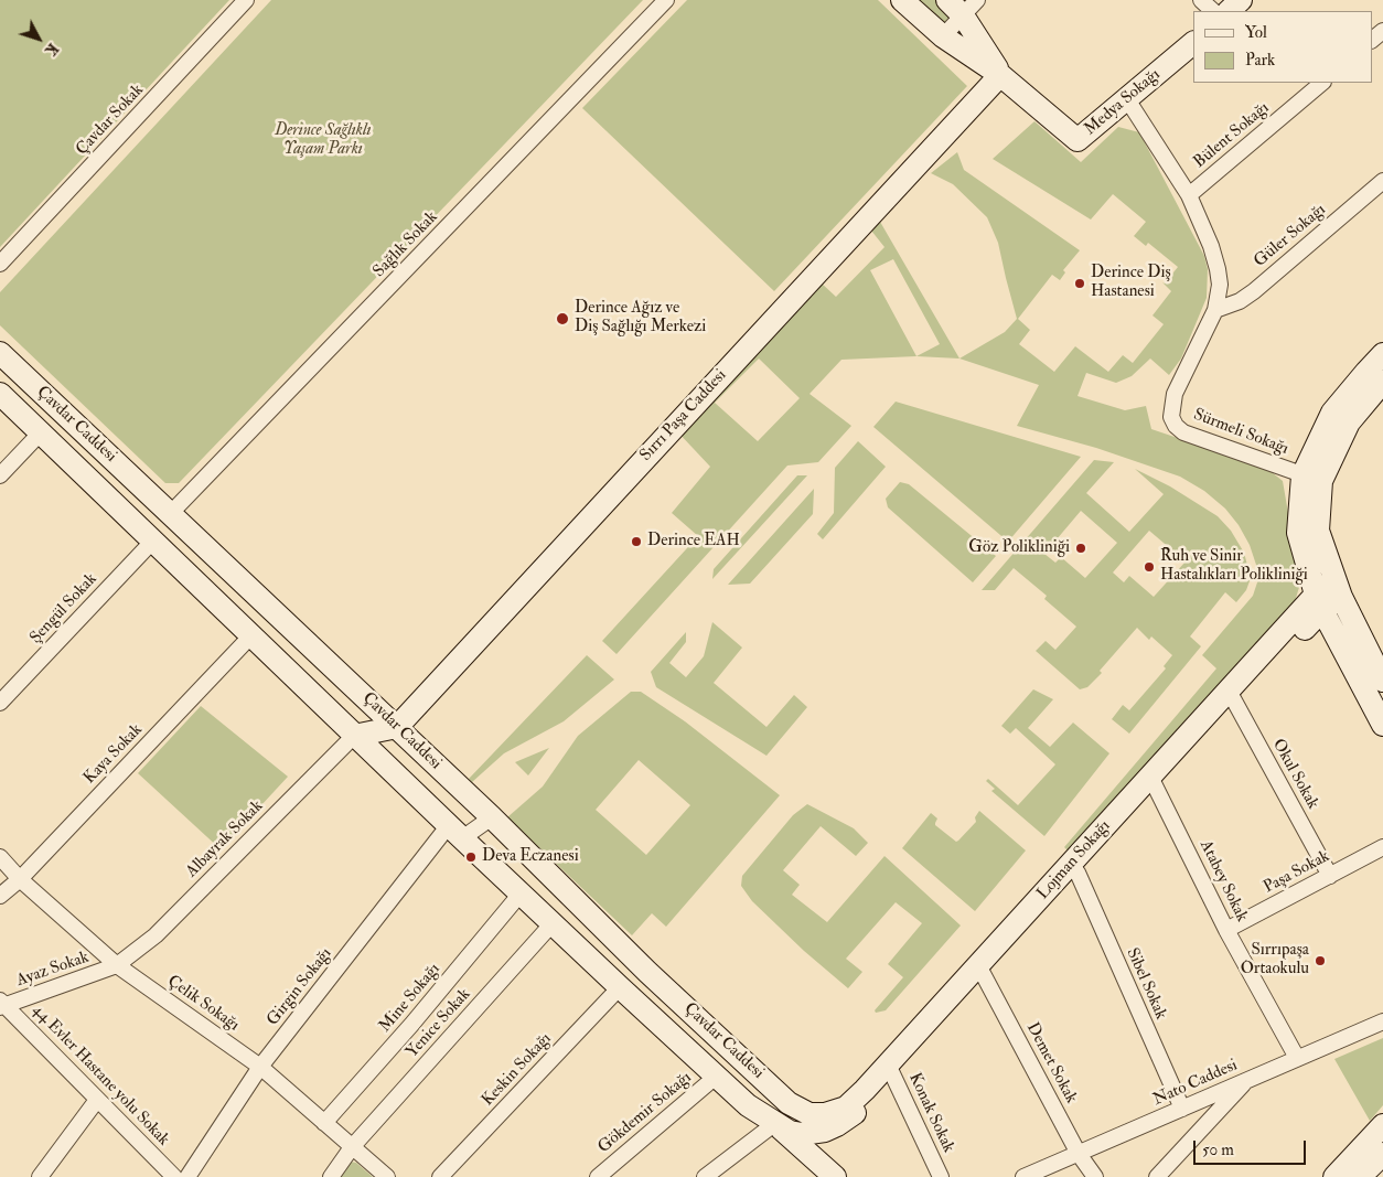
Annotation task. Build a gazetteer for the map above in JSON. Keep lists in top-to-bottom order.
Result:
{
  "streets": {
    "main road": [
      "Medya Sokağı",
      "Sırrı Paşa Caddesi",
      "Çavdar Caddesi",
      "Lojman Sokağı"
    ],
    "street": [
      "Çavdar Sokak",
      "Bülent Sokağı",
      "Güler Sokağı",
      "Sağlık Sokak",
      "Sürmeli Sokağı",
      "Şengül Sokak",
      "Kaya Sokak",
      "Okul Sokak",
      "Albayrak Sokak",
      "Paşa Sokak",
      "Atabey Sokak",
      "Ayaz Sokak",
      "Sibel Sokak",
      "Girgin Sokağı",
      "Mine Sokağı",
      "Çelik Sokağı",
      "Yenice Sokak",
      "Demet Sokak",
      "Keskin Sokağı",
      "44 Evler Hastane yolu Sokak",
      "Nato Caddesi",
      "Gökdemir Sokağı",
      "Konak Sokak"
    ]
  },
  "crossings": [
    ["Medya Sokağı", "Sırrı Paşa Caddesi"],
    ["Medya Sokağı", "Sürmeli Sokağı"],
    ["Bülent Sokağı", "Sürmeli Sokağı"],
    ["Güler Sokağı", "Sürmeli Sokağı"],
    ["Sağlık Sokak", "Çavdar Caddesi"],
    ["Sırrı Paşa Caddesi", "Çavdar Caddesi"],
    ["Çavdar Caddesi", "Şengül Sokak"],
    ["Çavdar Caddesi", "Kaya Sokak"],
    ["Çavdar Caddesi", "Albayrak Sokak"],
    ["Çavdar Caddesi", "Lojman Sokağı"],
    ["Çavdar Caddesi", "Girgin Sokağı"],
    ["Çavdar Caddesi", "Mine Sokağı"],
    ["Çavdar Caddesi", "Yenice Sokak"],
    ["Çavdar Caddesi", "Keskin Sokağı"],
    ["Çavdar Caddesi", "Gökdemir Sokağı"],
    ["Kaya Sokak", "Çelik Sokağı"],
    ["Okul Sokak", "Lojman Sokağı"],
    ["Okul Sokak", "Paşa Sokak"],
    ["Albayrak Sokak", "Ayaz Sokak"],
    ["Albayrak Sokak", "Çelik Sokağı"],
    ["Lojman Sokağı", "Atabey Sokak"],
    ["Lojman Sokağı", "Sibel Sokak"],
    ["Lojman Sokağı", "Demet Sokak"],
    ["Lojman Sokağı", "Konak Sokak"],
    ["Paşa Sokak", "Atabey Sokak"],
    ["Atabey Sokak", "Nato Caddesi"],
    ["Ayaz Sokak", "Çelik Sokağı"],
    ["Ayaz Sokak", "44 Evler Hastane yolu Sokak"],
    ["Sibel Sokak", "Nato Caddesi"],
    ["Girgin Sokağı", "Çelik Sokağı"],
    ["Mine Sokağı", "Çelik Sokağı"],
    ["Çelik Sokağı", "Yenice Sokak"],
    ["Demet Sokak", "Nato Caddesi"]
  ],
  "parks": ["Derince Sağlıklı Yaşam Parkı"],
  "places": [
    "Derince Diş Hastanesi",
    "Derince Ağız ve Diş Sağlığı Merkezi",
    "Derince EAH",
    "Göz Polikliniği",
    "Ruh ve Sinir Hastalıkları Polikliniği",
    "Deva Eczanesi",
    "Sırrıpaşa Ortaokulu"
  ],
  "legend": ["Yol", "Park"],
  "scale_bar": "50 m",
  "north": "bottom right"
}
